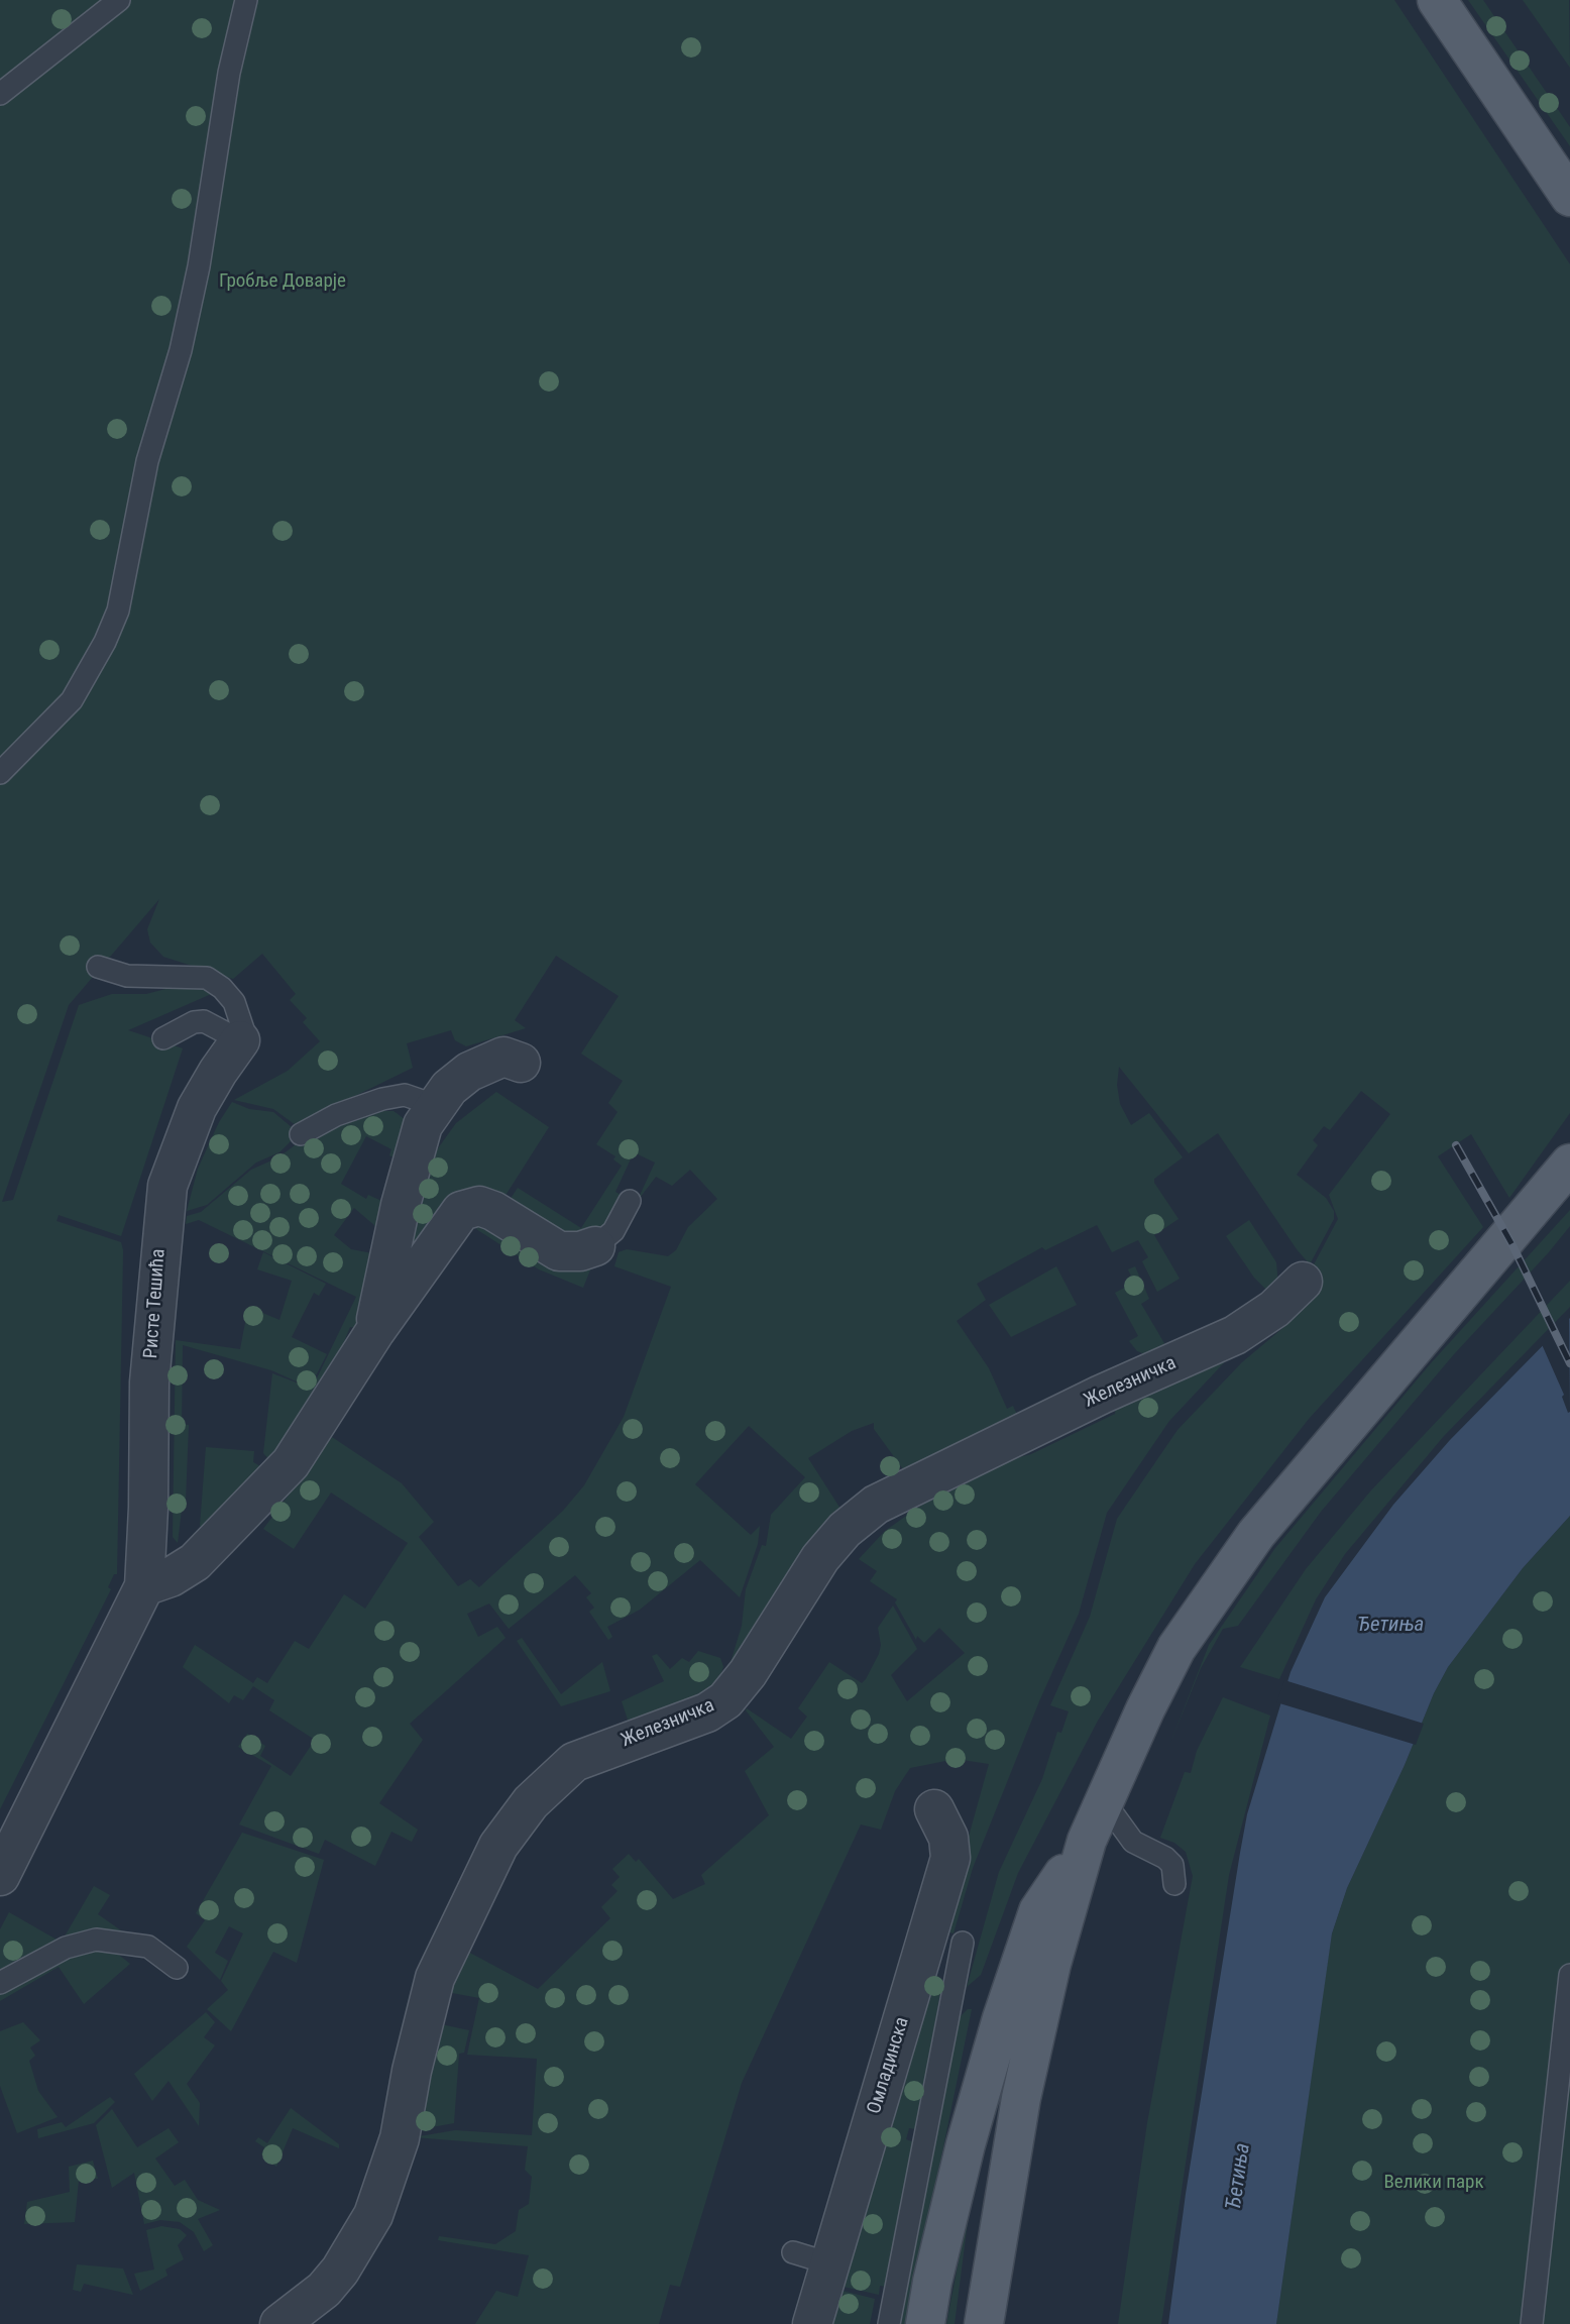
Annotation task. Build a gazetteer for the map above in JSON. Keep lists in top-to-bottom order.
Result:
{
  "streets": {
    "street": ["Ристе Тешића", "Железничка", "Омладинска"]
  },
  "water": ["Ђетиња"],
  "parks": ["Гробље Доварје", "Велики парк"]
}
